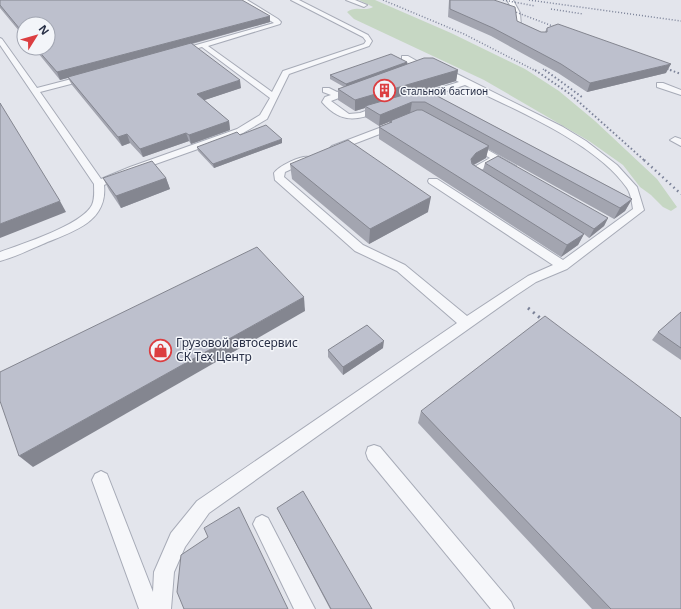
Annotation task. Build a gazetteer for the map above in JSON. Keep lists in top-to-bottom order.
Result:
{
  "places": {
    "building": ["Стальной бастион"],
    "shop": ["Грузовой автосервис СК Тех Центр"]
  },
  "north": "top right"
}
